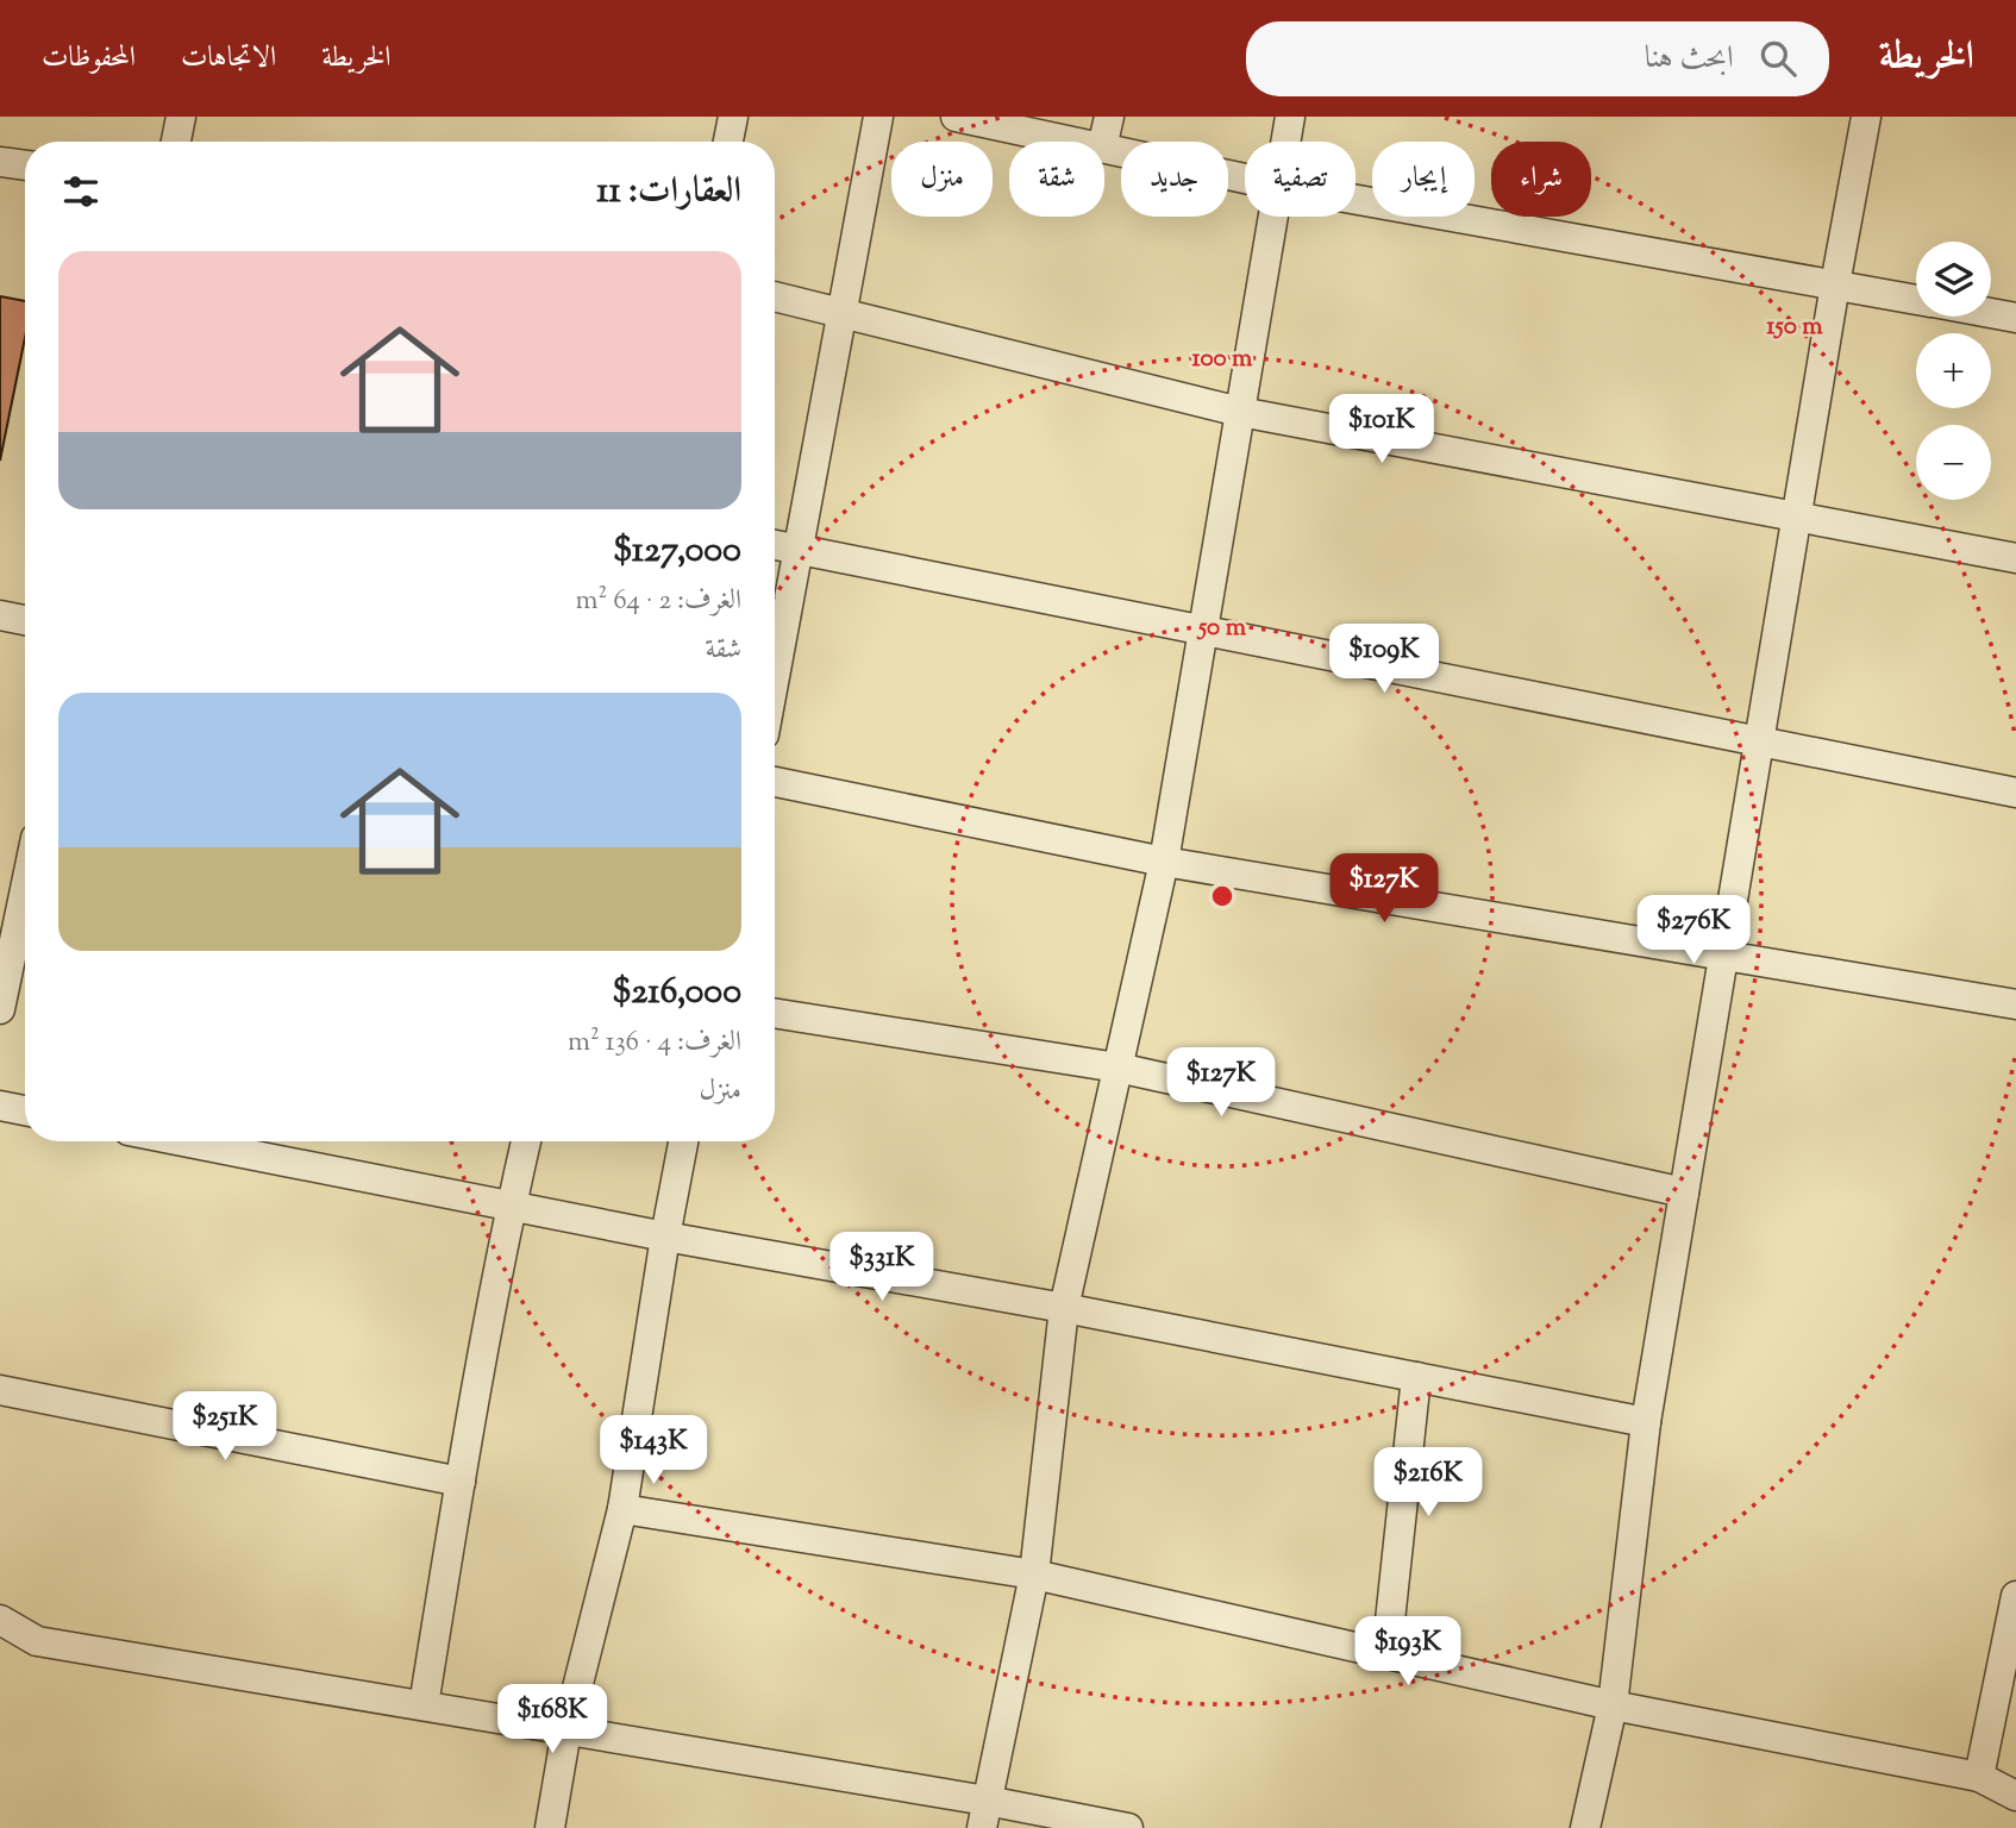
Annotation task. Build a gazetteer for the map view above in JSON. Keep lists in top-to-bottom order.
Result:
{
  "page": {
    "header": "الخريطة",
    "search": "ابحث هنا",
    "nav": ["الخريطة", "الاتجاهات", "المحفوظات"],
    "chip": [
      "شراء",
      "إيجار",
      "تصفية",
      "جديد",
      "شقة",
      "منزل"
    ],
    "heading": "العقارات: 11",
    "map_buttons": ["+", "−"],
    "list": [
      {
        "name": "$127,000",
        "note": "الغرف: 2 · 64 m² · شقة"
      },
      {
        "name": "$216,000",
        "note": "الغرف: 4 · 136 m² · منزل"
      }
    ],
    "price": [
      "$101K",
      "$109K",
      "$127K",
      "$276K",
      "$127K",
      "$331K",
      "$251K",
      "$143K",
      "$216K",
      "$193K",
      "$168K"
    ]
  },
  "rings": ["150 m", "100 m", "50 m"]
}
